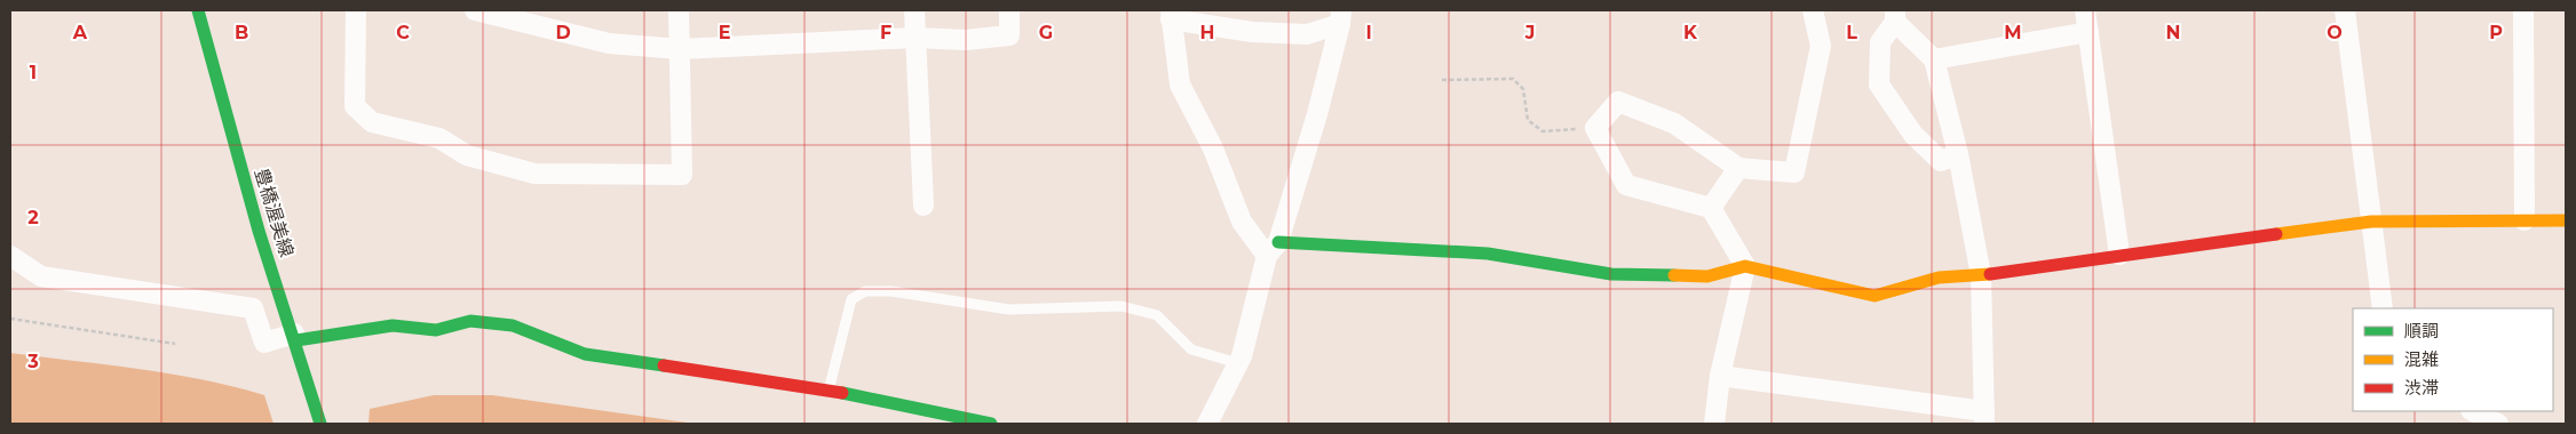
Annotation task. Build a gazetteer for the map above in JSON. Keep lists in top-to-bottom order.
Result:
{
  "streets": {
    "street": ["豊橋渥美線"]
  },
  "legend": ["順調", "混雑", "渋滞"],
  "grid": {
    "columns": [
      "A",
      "B",
      "C",
      "D",
      "E",
      "F",
      "G",
      "H",
      "I",
      "J",
      "K",
      "L",
      "M",
      "N",
      "O",
      "P"
    ],
    "rows": ["1", "2", "3"]
  }
}
